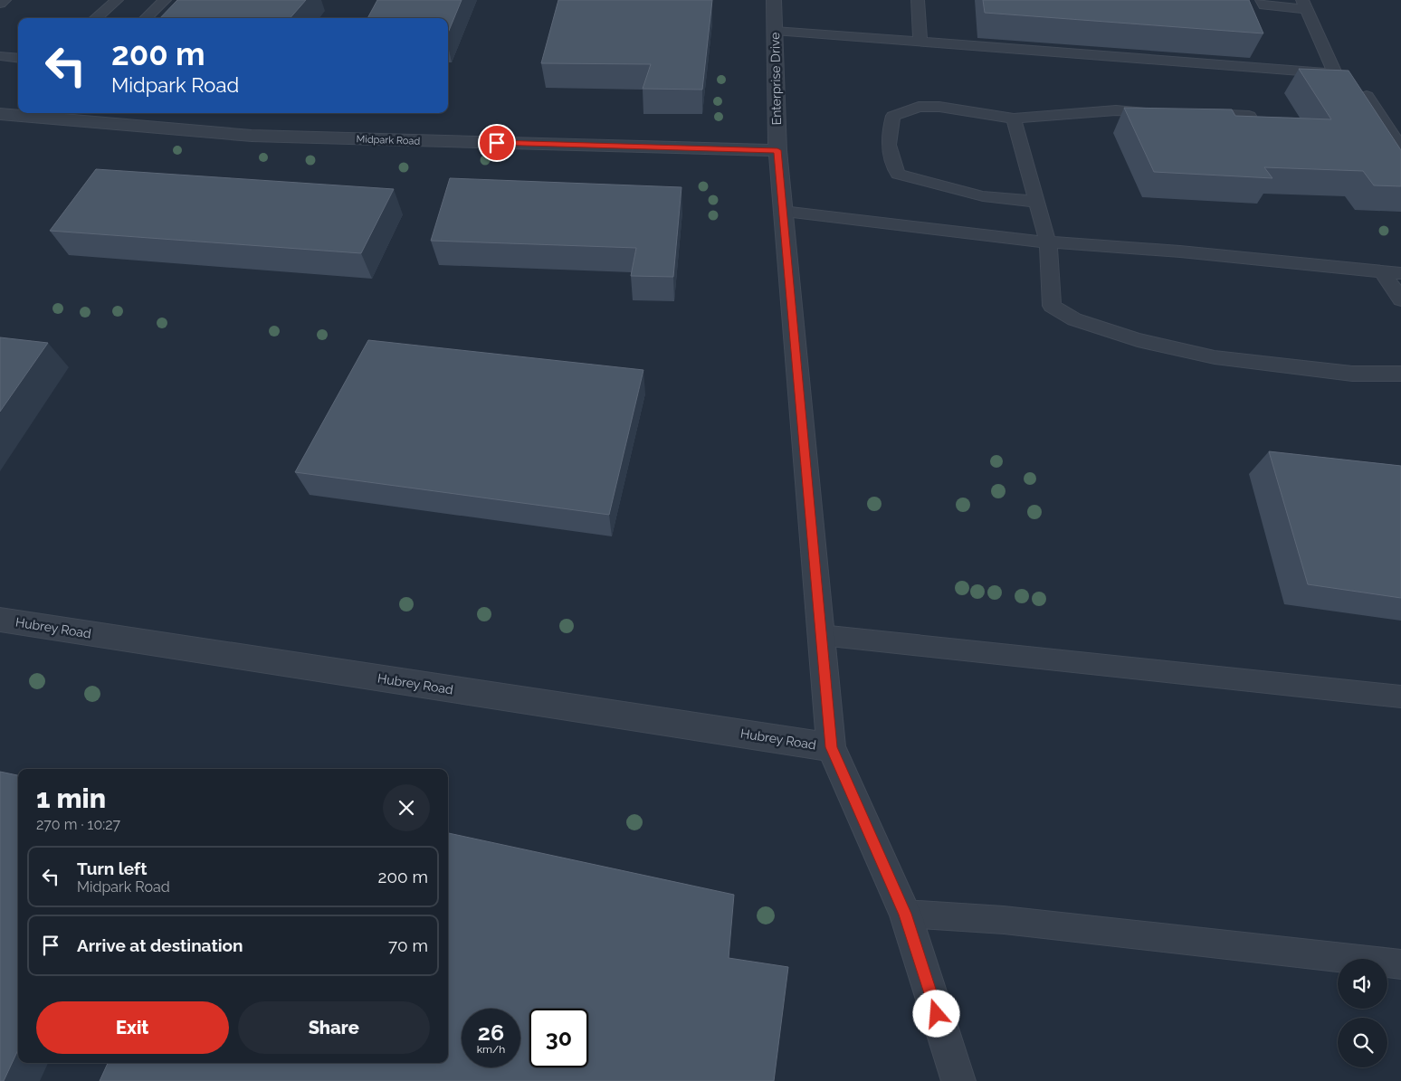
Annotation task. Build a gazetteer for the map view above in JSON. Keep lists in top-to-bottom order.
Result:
{
  "streets": {
    "street": ["Enterprise Drive", "Midpark Road", "Hubrey Road"]
  },
  "crossings": [
    ["Enterprise Drive", "Midpark Road"],
    ["Enterprise Drive", "Hubrey Road"]
  ],
  "page": {
    "turn": ["200 m", "Midpark Road"],
    "heading": ["1 min", "270 m · 10:27"],
    "list": [
      {
        "name": "Turn left",
        "note": "Midpark Road",
        "value": "200 m"
      },
      {
        "name": "Arrive at destination",
        "value": "70 m"
      }
    ],
    "buttons": ["Exit", "Share"],
    "speed": "26 km/h",
    "limit": "30"
  }
}
